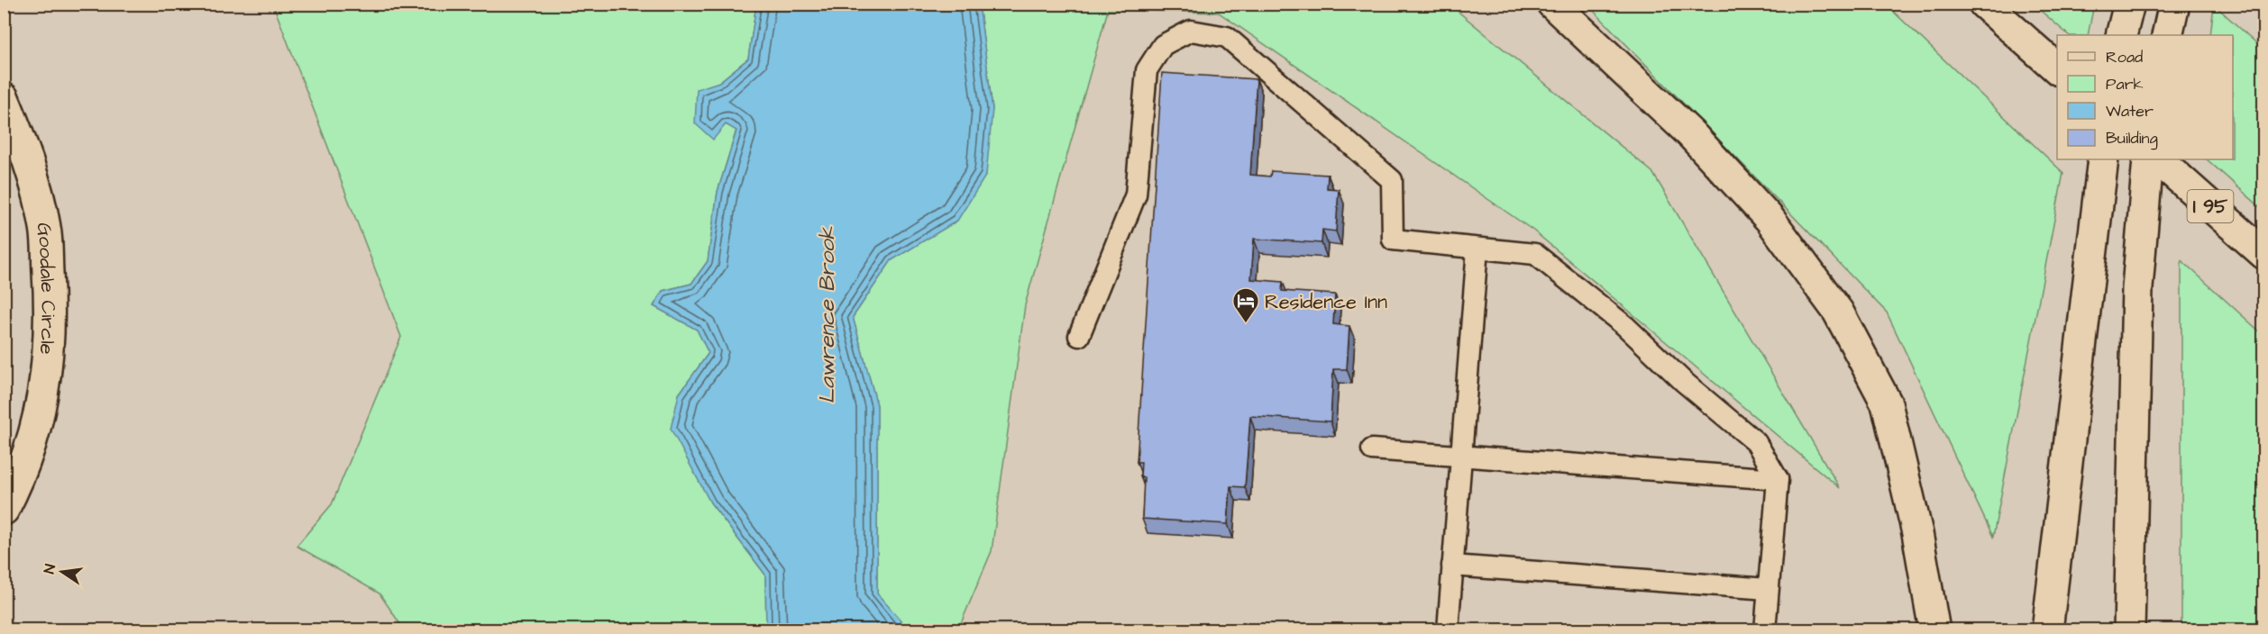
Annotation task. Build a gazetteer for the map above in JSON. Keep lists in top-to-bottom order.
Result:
{
  "streets": {
    "main road": ["I 95", "Goodale Circle"]
  },
  "water": ["Lawrence Brook"],
  "places": {
    "hotel": ["Residence Inn"]
  },
  "legend": [
    "Road",
    "Park",
    "Water",
    "Building"
  ],
  "north": "left"
}
